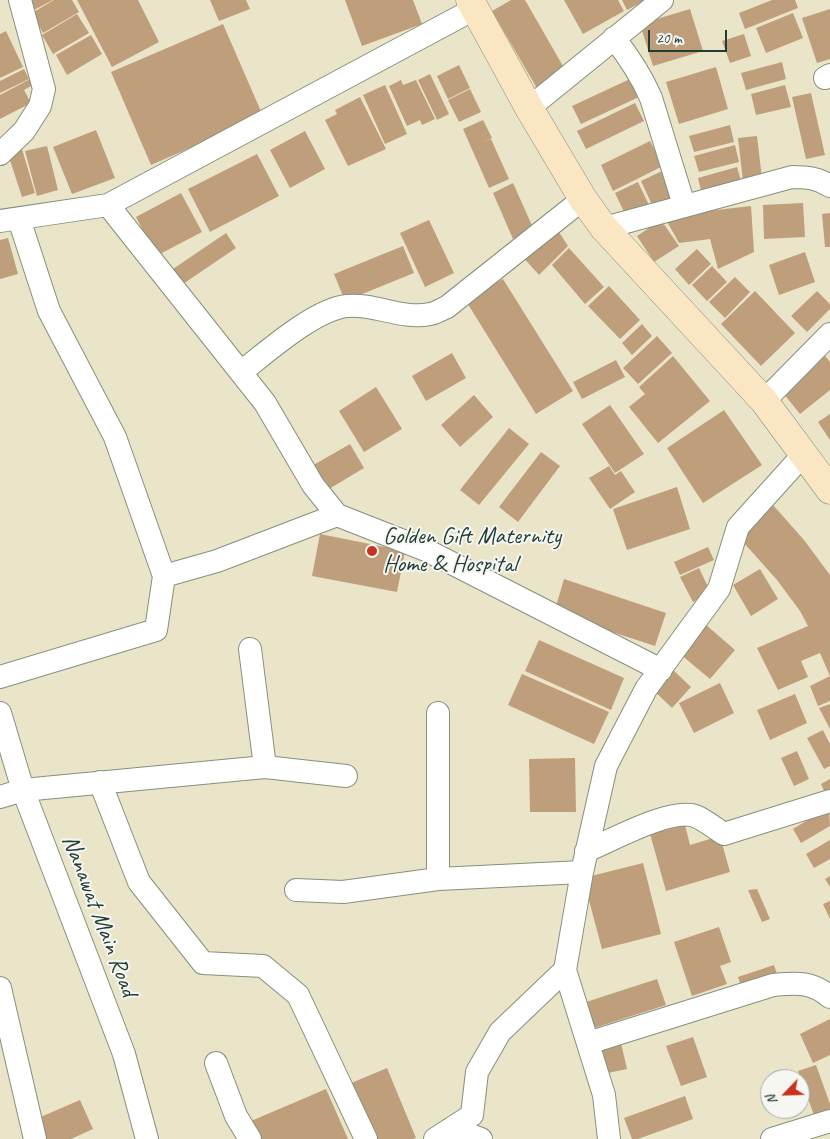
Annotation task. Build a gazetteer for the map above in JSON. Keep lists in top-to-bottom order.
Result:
{
  "streets": {
    "street": ["Nanawat Main Road"]
  },
  "places": ["Golden Gift Maternity Home & Hospital"],
  "scale_bar": "20 m",
  "north": "bottom left"
}
